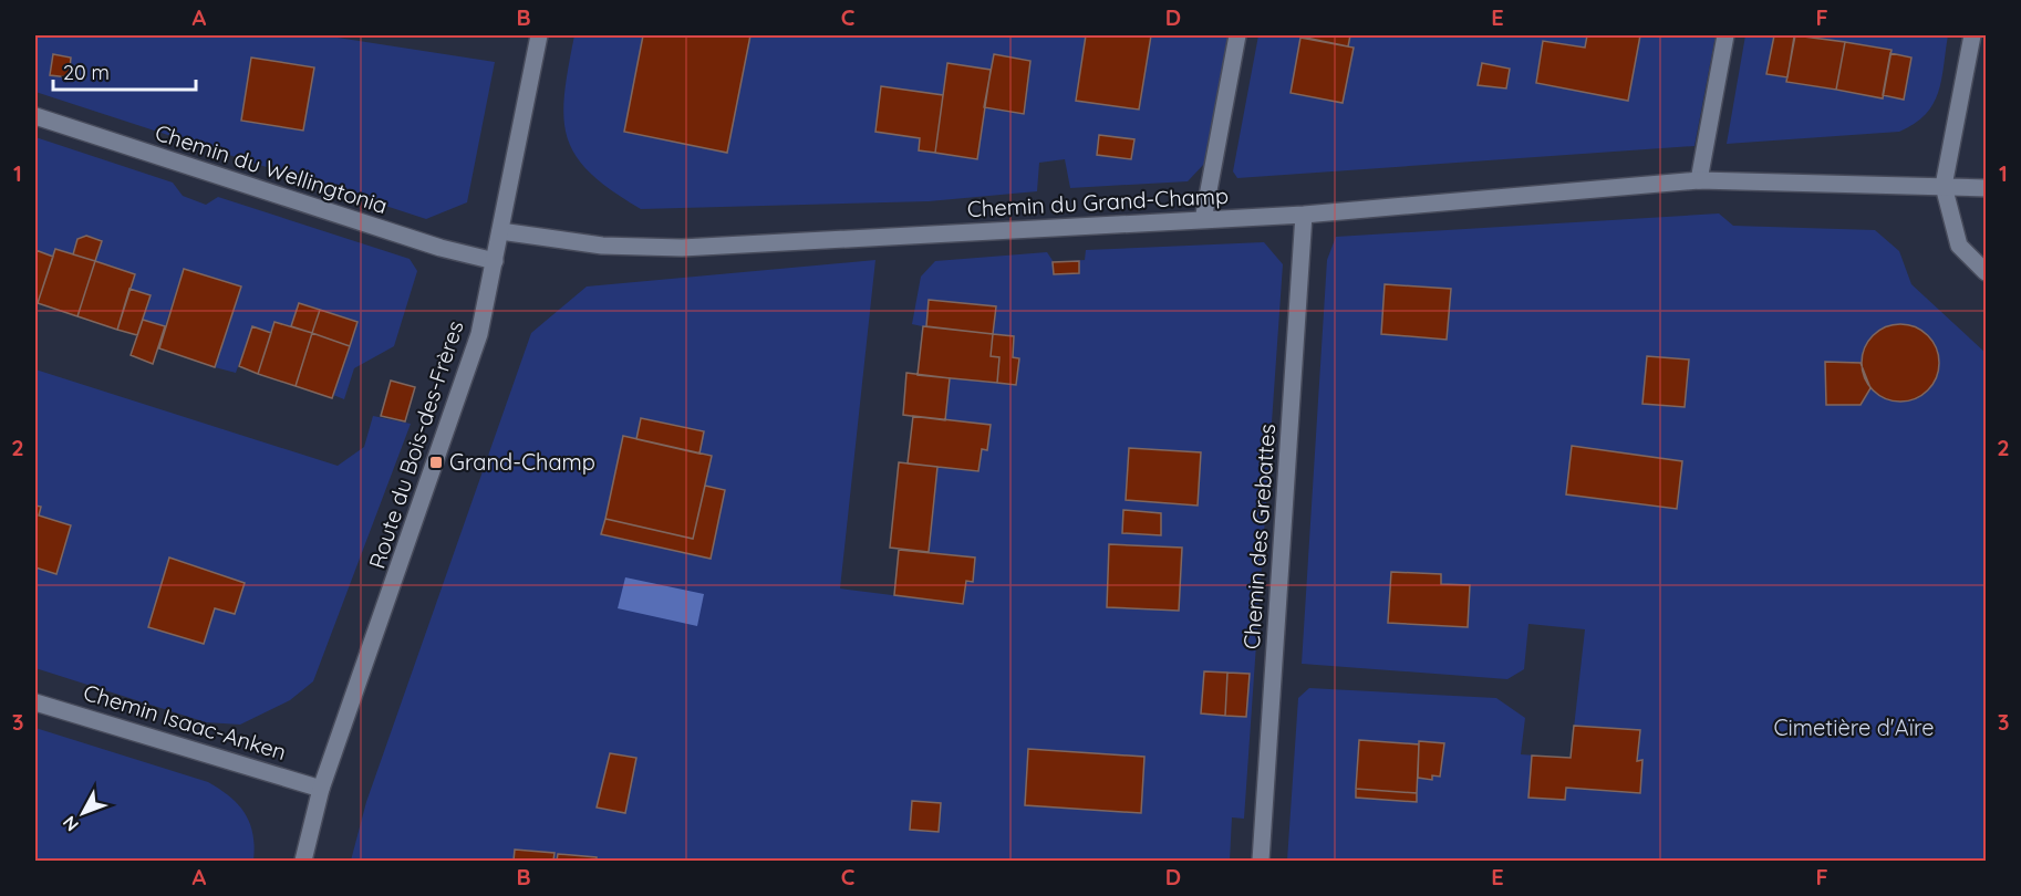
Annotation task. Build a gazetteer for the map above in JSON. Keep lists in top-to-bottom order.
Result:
{
  "streets": {
    "street": [
      "Chemin du Wellingtonia",
      "Chemin du Grand-Champ",
      "Route du Bois-des-Frères",
      "Chemin des Grebattes",
      "Chemin Isaac-Anken"
    ]
  },
  "crossings": [
    ["Chemin du Wellingtonia", "Route du Bois-des-Frères"],
    ["Chemin du Grand-Champ", "Route du Bois-des-Frères"],
    ["Chemin du Grand-Champ", "Chemin des Grebattes"],
    ["Route du Bois-des-Frères", "Chemin Isaac-Anken"]
  ],
  "parks": ["Cimetière d'Aïre"],
  "places": {
    "transit": ["Grand-Champ"]
  },
  "scale_bar": "20 m",
  "north": "bottom left",
  "grid": {
    "columns": [
      "A",
      "B",
      "C",
      "D",
      "E",
      "F"
    ],
    "rows": ["1", "2", "3"]
  }
}
